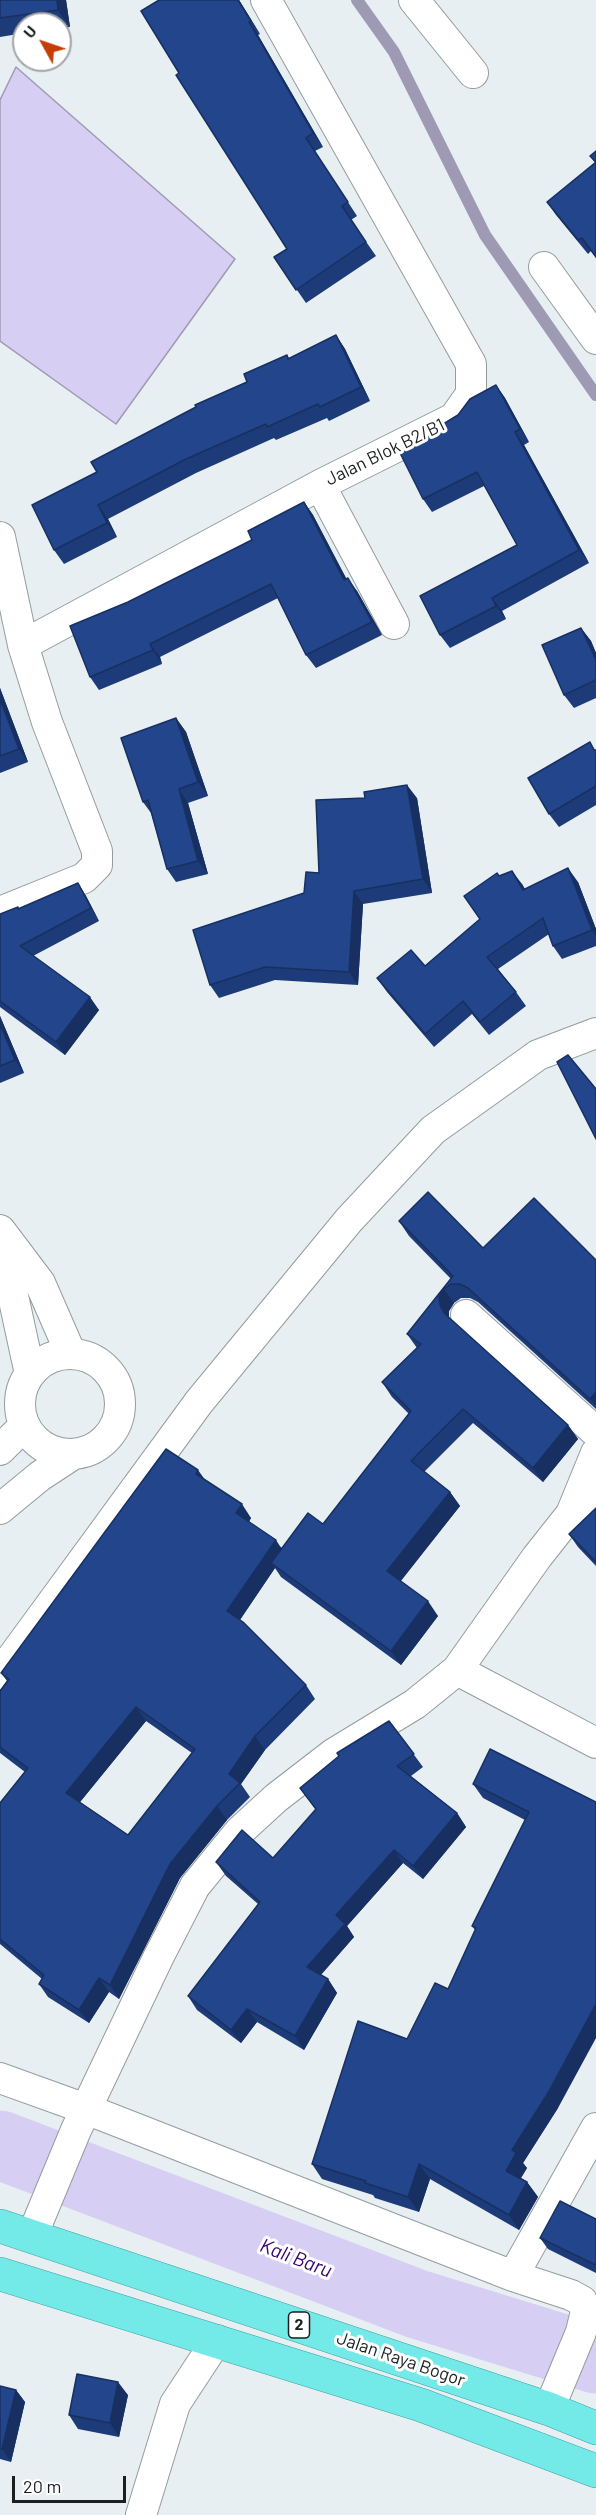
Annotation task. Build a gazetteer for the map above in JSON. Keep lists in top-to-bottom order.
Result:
{
  "streets": {
    "highway": ["2", "Jalan Raya Bogor"],
    "street": ["Jalan Blok B2/B1"]
  },
  "water": ["Kali Baru"],
  "scale_bar": "20 m",
  "north": "top left"
}
